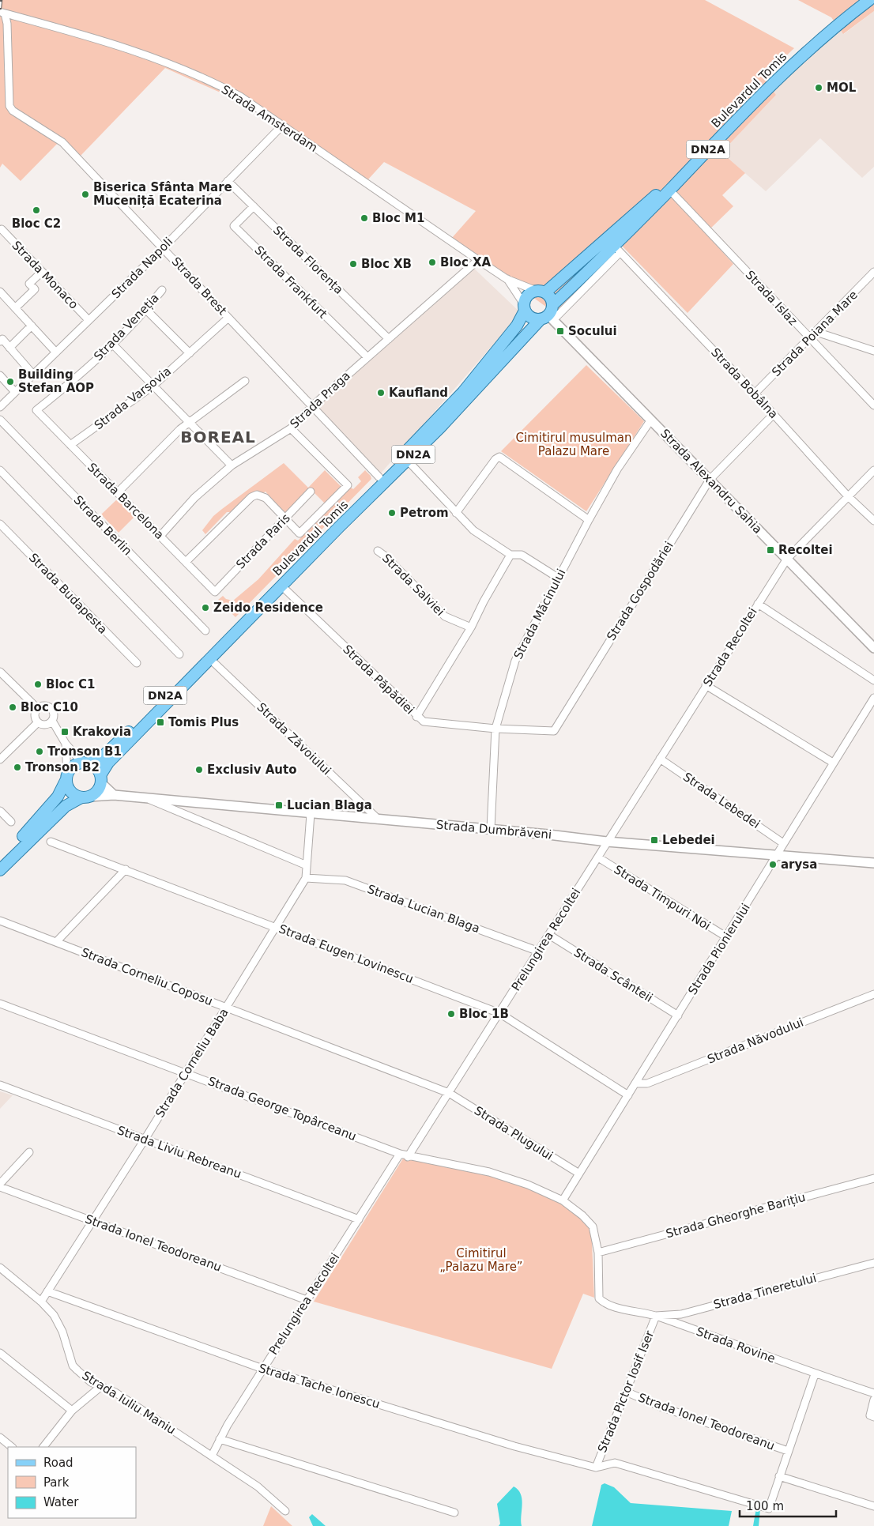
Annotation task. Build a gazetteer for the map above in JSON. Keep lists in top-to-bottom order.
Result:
{
  "streets": {
    "main road": ["Bulevardul Tomis", "DN2A"],
    "street": [
      "Strada Amsterdam",
      "Strada Florența",
      "Strada Napoli",
      "Strada Monaco",
      "Strada Frankfurt",
      "Strada Brest",
      "Strada Islaz",
      "Strada Veneția",
      "Strada Poiana Mare",
      "Strada Bobâlna",
      "Strada Varșovia",
      "Strada Praga",
      "Strada Alexandru Sahia",
      "Strada Barcelona",
      "Strada Berlin",
      "Strada Paris",
      "Strada Salviei",
      "Strada Gospodăriei",
      "Strada Budapesta",
      "Strada Măcinului",
      "Strada Recoltei",
      "Strada Păpădiei",
      "Strada Zăvoiului",
      "Strada Lebedei",
      "Strada Dumbrăveni",
      "Strada Timpuri Noi",
      "Strada Lucian Blaga",
      "Prelungirea Recoltei",
      "Strada Pionierului",
      "Strada Eugen Lovinescu",
      "Strada Scânteii",
      "Strada Corneliu Coposu",
      "Strada Năvodului",
      "Strada Corneliu Baba",
      "Strada George Topârceanu",
      "Strada Plugului",
      "Strada Liviu Rebreanu",
      "Strada Gheorghe Barițiu",
      "Strada Ionel Teodoreanu",
      "Strada Tineretului",
      "Strada Rovine",
      "Strada Tache Ionescu",
      "Strada Pictor Iosif Iser",
      "Strada Iuliu Maniu"
    ]
  },
  "crossings": [
    ["Bulevardul Tomis", "Strada Amsterdam"],
    ["Bulevardul Tomis", "DN2A"],
    ["Bulevardul Tomis", "Strada Brest"],
    ["Bulevardul Tomis", "Strada Islaz"],
    ["Bulevardul Tomis", "Strada Bobâlna"],
    ["Bulevardul Tomis", "Strada Alexandru Sahia"],
    ["Bulevardul Tomis", "Strada Păpădiei"],
    ["Bulevardul Tomis", "Strada Zăvoiului"],
    ["Bulevardul Tomis", "Strada Dumbrăveni"],
    ["Strada Amsterdam", "Strada Napoli"],
    ["Strada Amsterdam", "Strada Brest"],
    ["Strada Amsterdam", "Strada Praga"],
    ["Strada Amsterdam", "Strada Alexandru Sahia"],
    ["DN2A", "Strada Dumbrăveni"],
    ["Strada Florența", "Strada Napoli"],
    ["Strada Florența", "Strada Frankfurt"],
    ["Strada Florența", "Strada Praga"],
    ["Strada Napoli", "Strada Monaco"],
    ["Strada Napoli", "Strada Brest"],
    ["Strada Frankfurt", "Strada Praga"],
    ["Strada Brest", "Strada Varșovia"],
    ["Strada Brest", "Strada Praga"],
    ["Strada Islaz", "Strada Poiana Mare"],
    ["Strada Veneția", "Strada Barcelona"],
    ["Strada Poiana Mare", "Strada Bobâlna"],
    ["Strada Bobâlna", "Strada Gospodăriei"],
    ["Strada Bobâlna", "Strada Recoltei"],
    ["Strada Varșovia", "Strada Barcelona"],
    ["Strada Praga", "Strada Barcelona"],
    ["Strada Alexandru Sahia", "Strada Gospodăriei"],
    ["Strada Alexandru Sahia", "Strada Măcinului"],
    ["Strada Alexandru Sahia", "Strada Recoltei"],
    ["Strada Barcelona", "Strada Paris"],
    ["Strada Gospodăriei", "Strada Măcinului"],
    ["Strada Gospodăriei", "Strada Păpădiei"],
    ["Strada Măcinului", "Strada Păpădiei"],
    ["Strada Măcinului", "Strada Dumbrăveni"],
    ["Strada Recoltei", "Strada Lebedei"],
    ["Strada Recoltei", "Strada Dumbrăveni"],
    ["Strada Recoltei", "Prelungirea Recoltei"],
    ["Strada Zăvoiului", "Strada Dumbrăveni"],
    ["Strada Lebedei", "Strada Pionierului"],
    ["Strada Dumbrăveni", "Prelungirea Recoltei"],
    ["Strada Dumbrăveni", "Strada Pionierului"],
    ["Strada Dumbrăveni", "Strada Corneliu Baba"],
    ["Strada Timpuri Noi", "Prelungirea Recoltei"],
    ["Strada Timpuri Noi", "Strada Pionierului"],
    ["Strada Lucian Blaga", "Prelungirea Recoltei"],
    ["Strada Lucian Blaga", "Strada Corneliu Baba"],
    ["Prelungirea Recoltei", "Strada Eugen Lovinescu"],
    ["Prelungirea Recoltei", "Strada Scânteii"],
    ["Prelungirea Recoltei", "Strada Corneliu Coposu"],
    ["Prelungirea Recoltei", "Strada George Topârceanu"],
    ["Prelungirea Recoltei", "Strada Plugului"],
    ["Prelungirea Recoltei", "Strada Liviu Rebreanu"],
    ["Prelungirea Recoltei", "Strada Ionel Teodoreanu"],
    ["Prelungirea Recoltei", "Strada Tache Ionescu"],
    ["Prelungirea Recoltei", "Strada Iuliu Maniu"],
    ["Strada Pionierului", "Strada Eugen Lovinescu"],
    ["Strada Pionierului", "Strada Scânteii"],
    ["Strada Pionierului", "Strada Năvodului"],
    ["Strada Pionierului", "Strada George Topârceanu"],
    ["Strada Pionierului", "Strada Plugului"],
    ["Strada Eugen Lovinescu", "Strada Corneliu Baba"],
    ["Strada Corneliu Coposu", "Strada Corneliu Baba"],
    ["Strada Corneliu Coposu", "Strada Plugului"],
    ["Strada Corneliu Baba", "Strada George Topârceanu"],
    ["Strada Corneliu Baba", "Strada Liviu Rebreanu"],
    ["Strada Corneliu Baba", "Strada Ionel Teodoreanu"],
    ["Strada Corneliu Baba", "Strada Tache Ionescu"],
    ["Strada Corneliu Baba", "Strada Iuliu Maniu"],
    ["Strada George Topârceanu", "Strada Gheorghe Barițiu"],
    ["Strada George Topârceanu", "Strada Rovine"],
    ["Strada Ionel Teodoreanu", "Strada Pictor Iosif Iser"],
    ["Strada Tineretului", "Strada Rovine"],
    ["Strada Tineretului", "Strada Pictor Iosif Iser"],
    ["Strada Rovine", "Strada Pictor Iosif Iser"],
    ["Strada Tache Ionescu", "Strada Pictor Iosif Iser"]
  ],
  "districts": ["BOREAL"],
  "parks": ["Cimitirul musulman Palazu Mare", "Cimitirul „Palazu Mare”"],
  "places": {
    "other": [
      "MOL",
      "Biserica Sfânta Mare Muceniță Ecaterina",
      "Bloc C2",
      "Bloc M1",
      "Bloc XA",
      "Bloc XB",
      "Building Stefan AOP",
      "Kaufland",
      "Petrom",
      "Zeido Residence",
      "Bloc C1",
      "Bloc C10",
      "Tronson B1",
      "Tronson B2",
      "Exclusiv Auto",
      "arysa",
      "Bloc 1B"
    ],
    "transit": [
      "Socului",
      "Recoltei",
      "Tomis Plus",
      "Krakovia",
      "Lucian Blaga",
      "Lebedei"
    ]
  },
  "legend": ["Road", "Park", "Water"],
  "scale_bar": "100 m"
}
